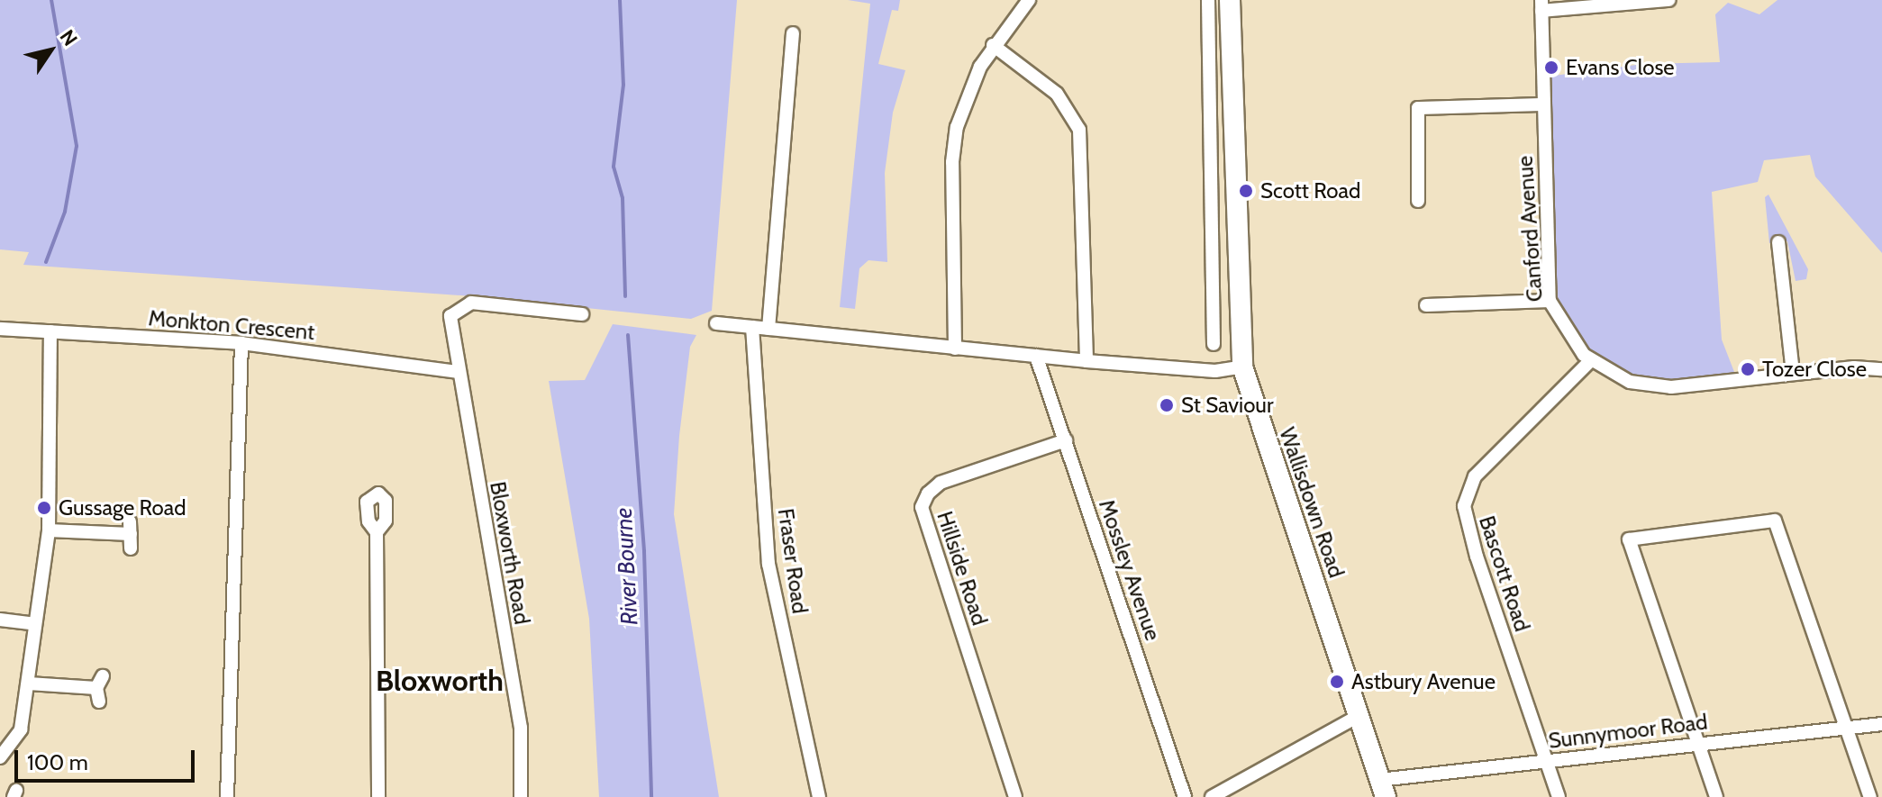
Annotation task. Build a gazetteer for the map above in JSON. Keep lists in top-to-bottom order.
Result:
{
  "streets": {
    "main road": ["Wallisdown Road"],
    "street": [
      "Canford Avenue",
      "Monkton Crescent",
      "Bloxworth Road",
      "Fraser Road",
      "Hillside Road",
      "Mossley Avenue",
      "Bascott Road",
      "Sunnymoor Road"
    ]
  },
  "crossings": [
    ["Canford Avenue", "Bascott Road"],
    ["Monkton Crescent", "Bloxworth Road"],
    ["Wallisdown Road", "Sunnymoor Road"],
    ["Hillside Road", "Mossley Avenue"],
    ["Bascott Road", "Sunnymoor Road"]
  ],
  "districts": ["Bloxworth"],
  "water": ["River Bourne"],
  "places": [
    "Evans Close",
    "Scott Road",
    "Tozer Close",
    "St Saviour",
    "Gussage Road",
    "Astbury Avenue"
  ],
  "scale_bar": "100 m",
  "north": "top right"
}
